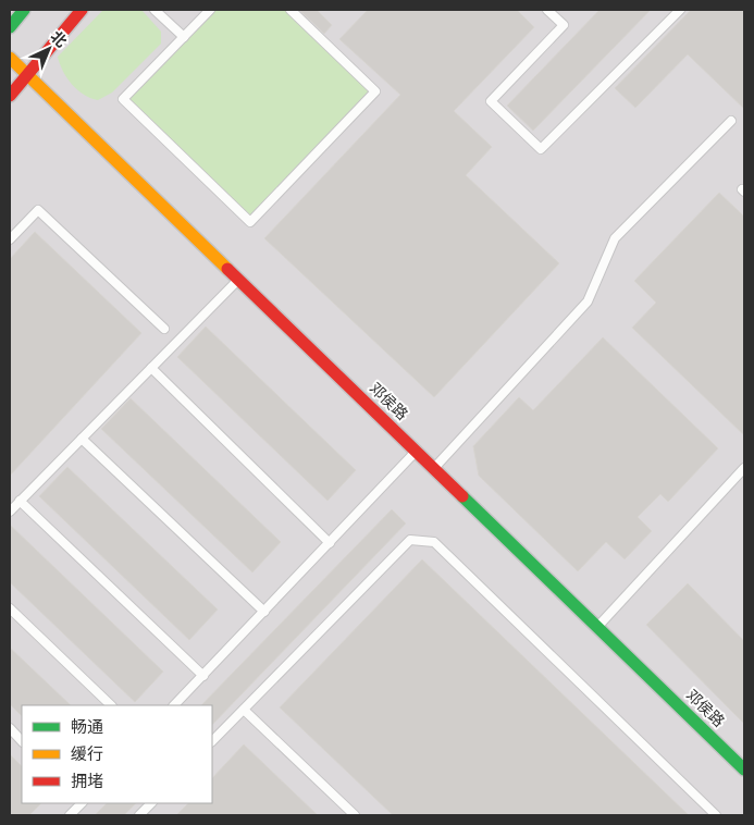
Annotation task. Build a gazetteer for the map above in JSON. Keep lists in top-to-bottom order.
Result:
{
  "streets": {
    "street": ["邓侯路"]
  },
  "legend": ["畅通", "缓行", "拥堵"],
  "north": "top right"
}
